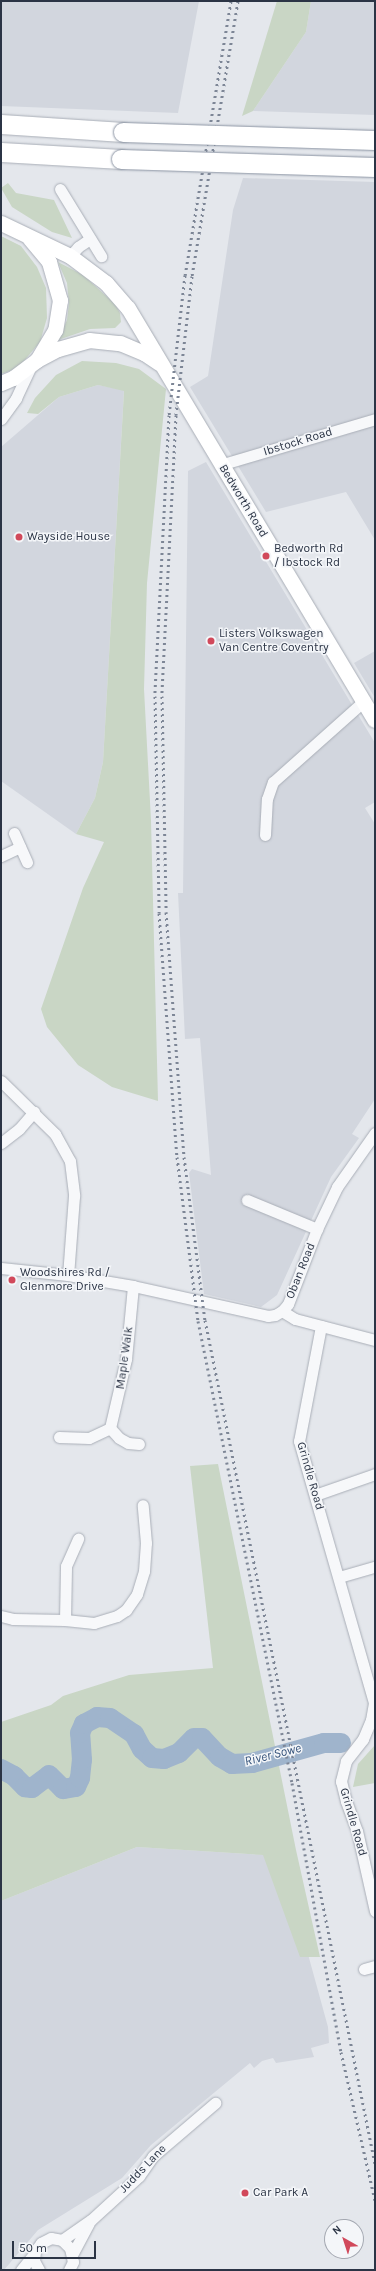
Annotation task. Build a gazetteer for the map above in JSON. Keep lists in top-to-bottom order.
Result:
{
  "streets": {
    "main road": ["Bedworth Road"],
    "street": [
      "Ibstock Road",
      "Oban Road",
      "Maple Walk",
      "Grindle Road",
      "Judds Lane"
    ]
  },
  "crossings": [
    ["Ibstock Road", "Bedworth Road"]
  ],
  "water": ["River Sowe"],
  "places": [
    "Wayside House",
    "Bedworth Rd / Ibstock Rd",
    "Listers Volkswagen Van Centre Coventry",
    "Woodshires Rd / Glenmore Drive",
    "Car Park A"
  ],
  "scale_bar": "50 m",
  "north": "top left"
}
